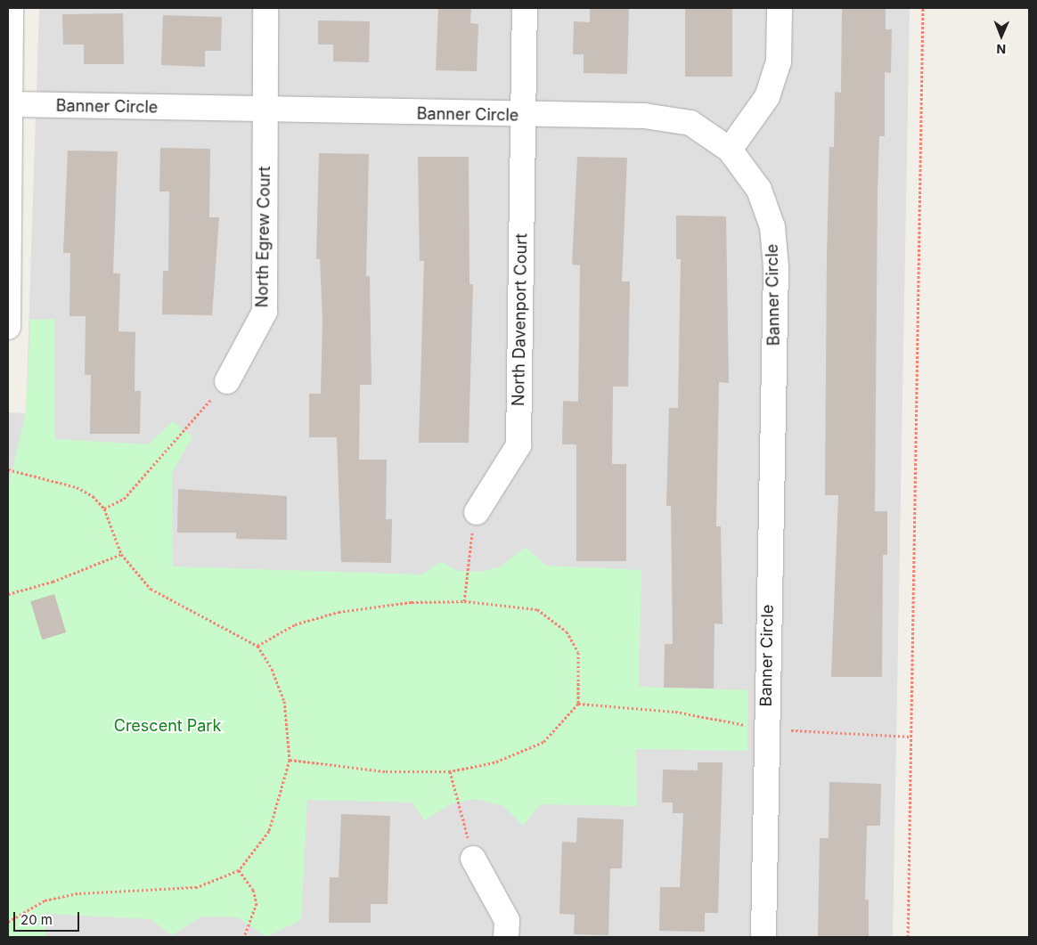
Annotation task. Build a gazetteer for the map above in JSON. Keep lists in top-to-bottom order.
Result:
{
  "streets": {
    "street": ["Banner Circle", "North Egrew Court", "North Davenport Court"]
  },
  "crossings": [
    ["Banner Circle", "North Egrew Court"],
    ["Banner Circle", "North Davenport Court"]
  ],
  "parks": ["Crescent Park"],
  "scale_bar": "20 m",
  "north": "bottom"
}
